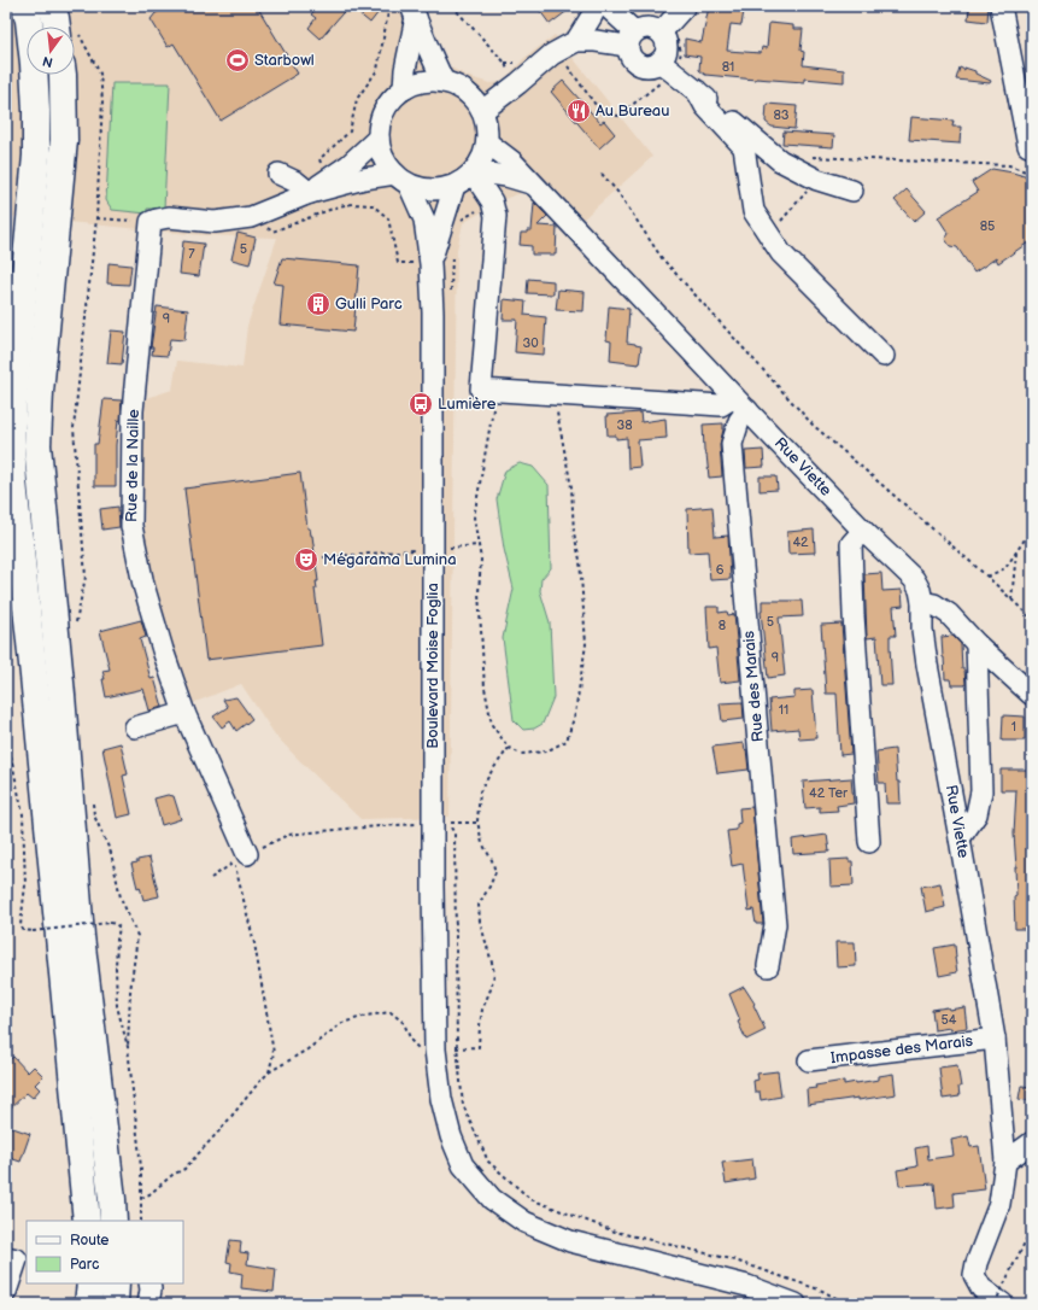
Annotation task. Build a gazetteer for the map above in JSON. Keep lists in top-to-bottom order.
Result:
{
  "streets": {
    "street": [
      "Rue de la Naille",
      "Rue Viette",
      "Boulevard Moise Foglia",
      "Rue des Marais",
      "Impasse des Marais"
    ]
  },
  "crossings": [
    ["Rue Viette", "Boulevard Moise Foglia"],
    ["Rue Viette", "Rue des Marais"],
    ["Rue Viette", "Impasse des Marais"]
  ],
  "places": {
    "sports": ["Starbowl"],
    "restaurant": ["Au Bureau"],
    "building": ["Gulli Parc"],
    "bus stop": ["Lumière"],
    "theatre": ["Mégarama Lumina"]
  },
  "house_numbers": [
    "81",
    "83",
    "85",
    "5",
    "7",
    "9",
    "30",
    "38",
    "42",
    "6",
    "5",
    "8",
    "9",
    "11",
    "1",
    "42 Ter",
    "54"
  ],
  "legend": ["Route", "Parc"],
  "north": "bottom"
}
